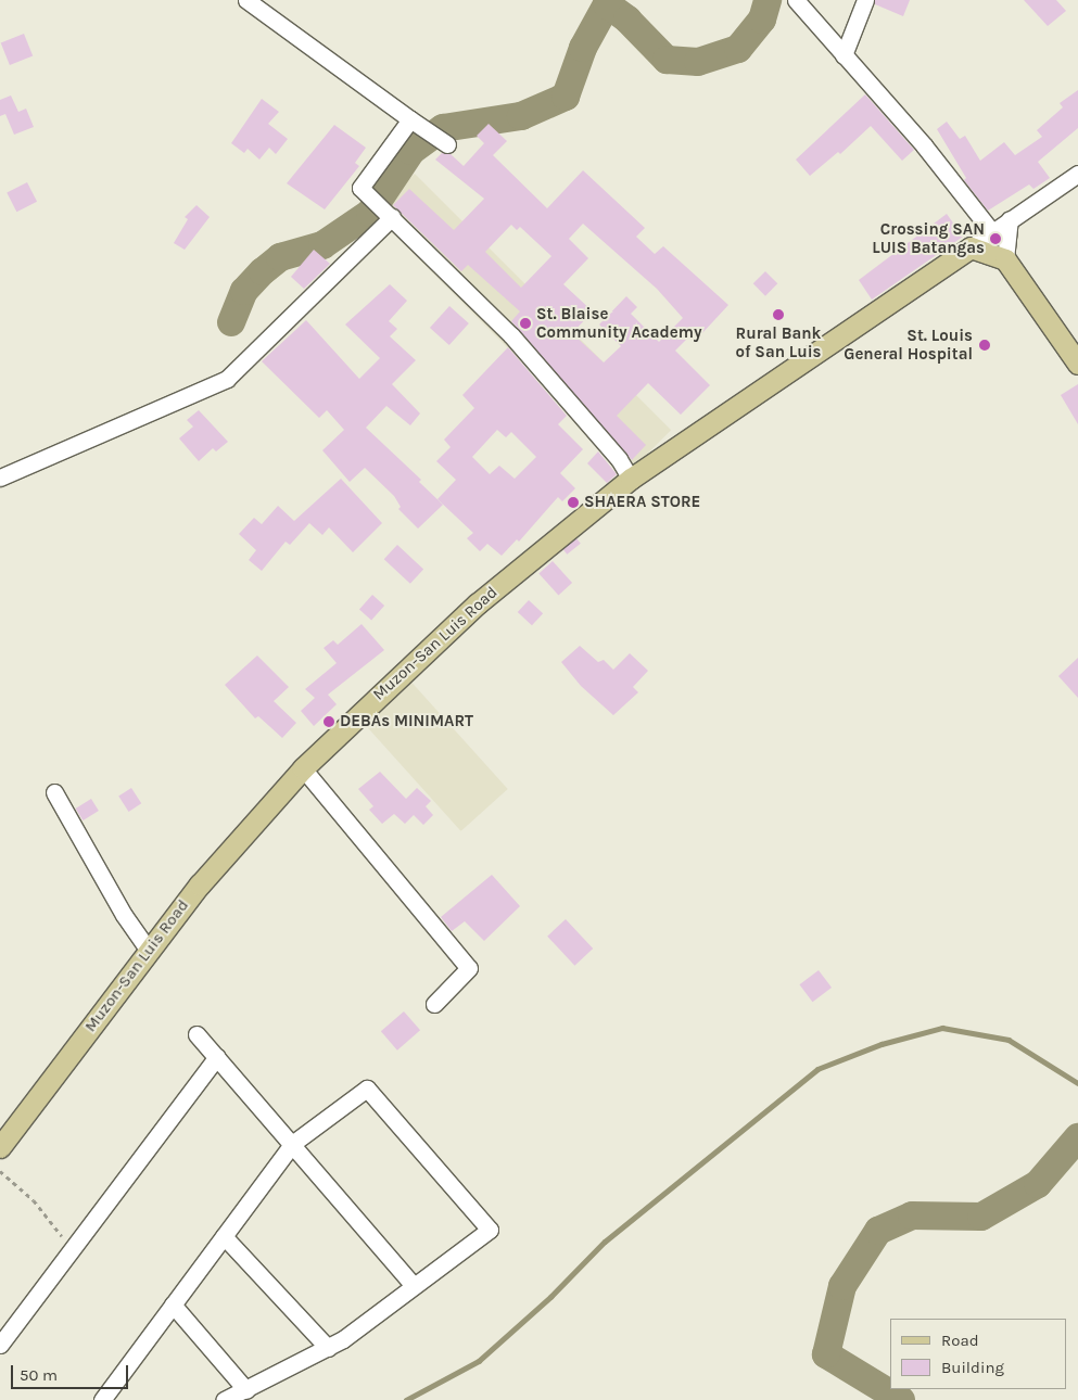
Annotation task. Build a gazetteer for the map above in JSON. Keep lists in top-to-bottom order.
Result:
{
  "streets": {
    "main road": ["Muzon-San Luis Road"]
  },
  "places": [
    "Crossing SAN LUIS Batangas",
    "Rural Bank of San Luis",
    "St. Blaise Community Academy",
    "St. Louis General Hospital",
    "SHAERA STORE",
    "DEBAs MINIMART"
  ],
  "legend": ["Road", "Building"],
  "scale_bar": "50 m"
}
